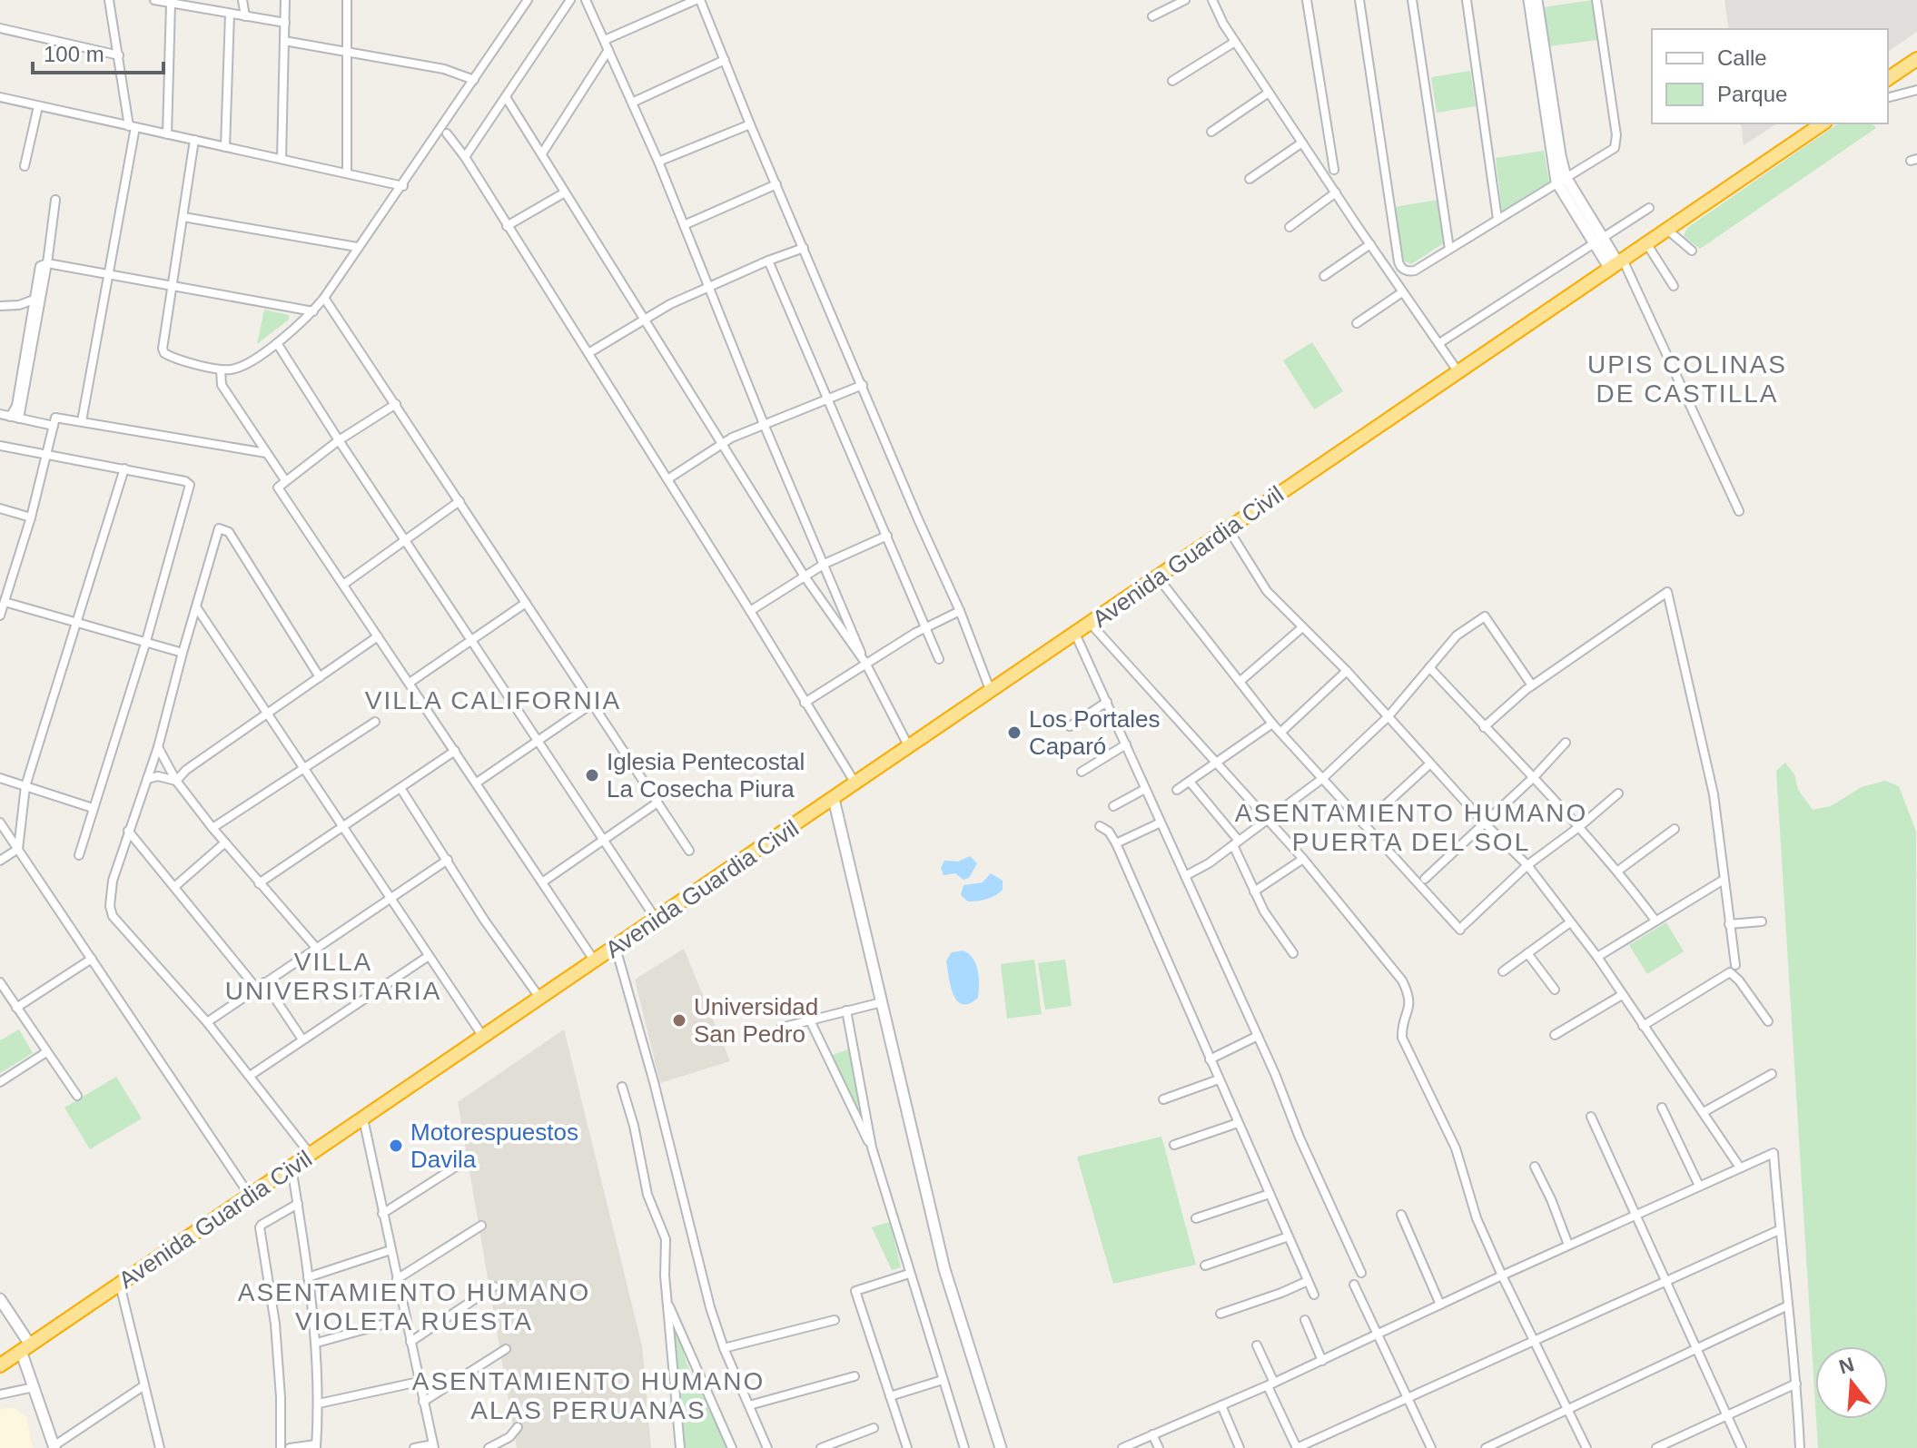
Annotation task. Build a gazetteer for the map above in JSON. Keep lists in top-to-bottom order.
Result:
{
  "streets": {
    "highway": ["Avenida Guardia Civil"]
  },
  "districts": [
    "UPIS COLINAS DE CASTILLA",
    "VILLA CALIFORNIA",
    "ASENTAMIENTO HUMANO PUERTA DEL SOL",
    "VILLA UNIVERSITARIA",
    "ASENTAMIENTO HUMANO VIOLETA RUESTA",
    "ASENTAMIENTO HUMANO ALAS PERUANAS"
  ],
  "places": [
    "Los Portales Caparó",
    "Iglesia Pentecostal La Cosecha Piura",
    "Universidad San Pedro",
    "Motorespuestos Davila"
  ],
  "legend": ["Calle", "Parque"],
  "scale_bar": "100 m",
  "north": "top"
}
